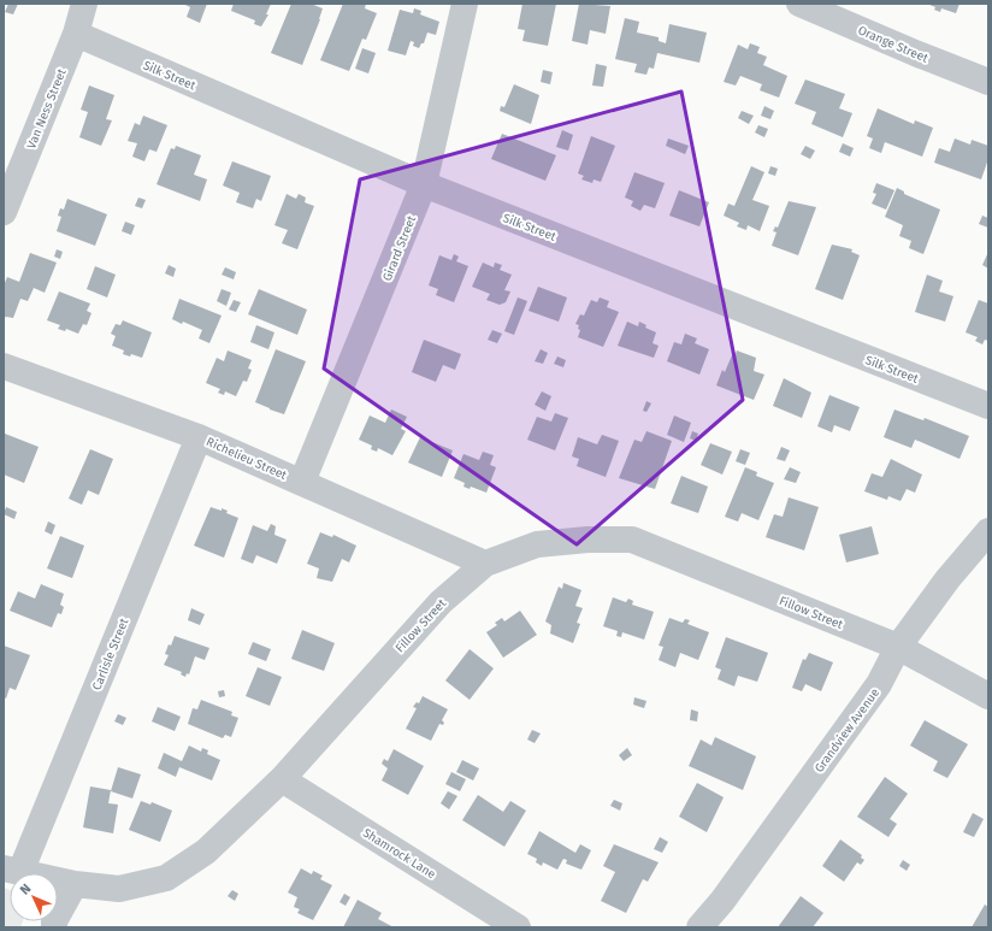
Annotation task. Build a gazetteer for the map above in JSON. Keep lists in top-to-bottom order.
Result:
{
  "streets": {
    "street": [
      "Orange Street",
      "Silk Street",
      "Van Ness Street",
      "Girard Street",
      "Richelieu Street",
      "Fillow Street",
      "Carlisle Street",
      "Grandview Avenue",
      "Shamrock Lane"
    ]
  },
  "crossings": [
    ["Silk Street", "Van Ness Street"],
    ["Silk Street", "Girard Street"],
    ["Girard Street", "Richelieu Street"],
    ["Richelieu Street", "Fillow Street"],
    ["Richelieu Street", "Carlisle Street"],
    ["Fillow Street", "Carlisle Street"],
    ["Fillow Street", "Grandview Avenue"],
    ["Fillow Street", "Shamrock Lane"]
  ],
  "north": "top left"
}
